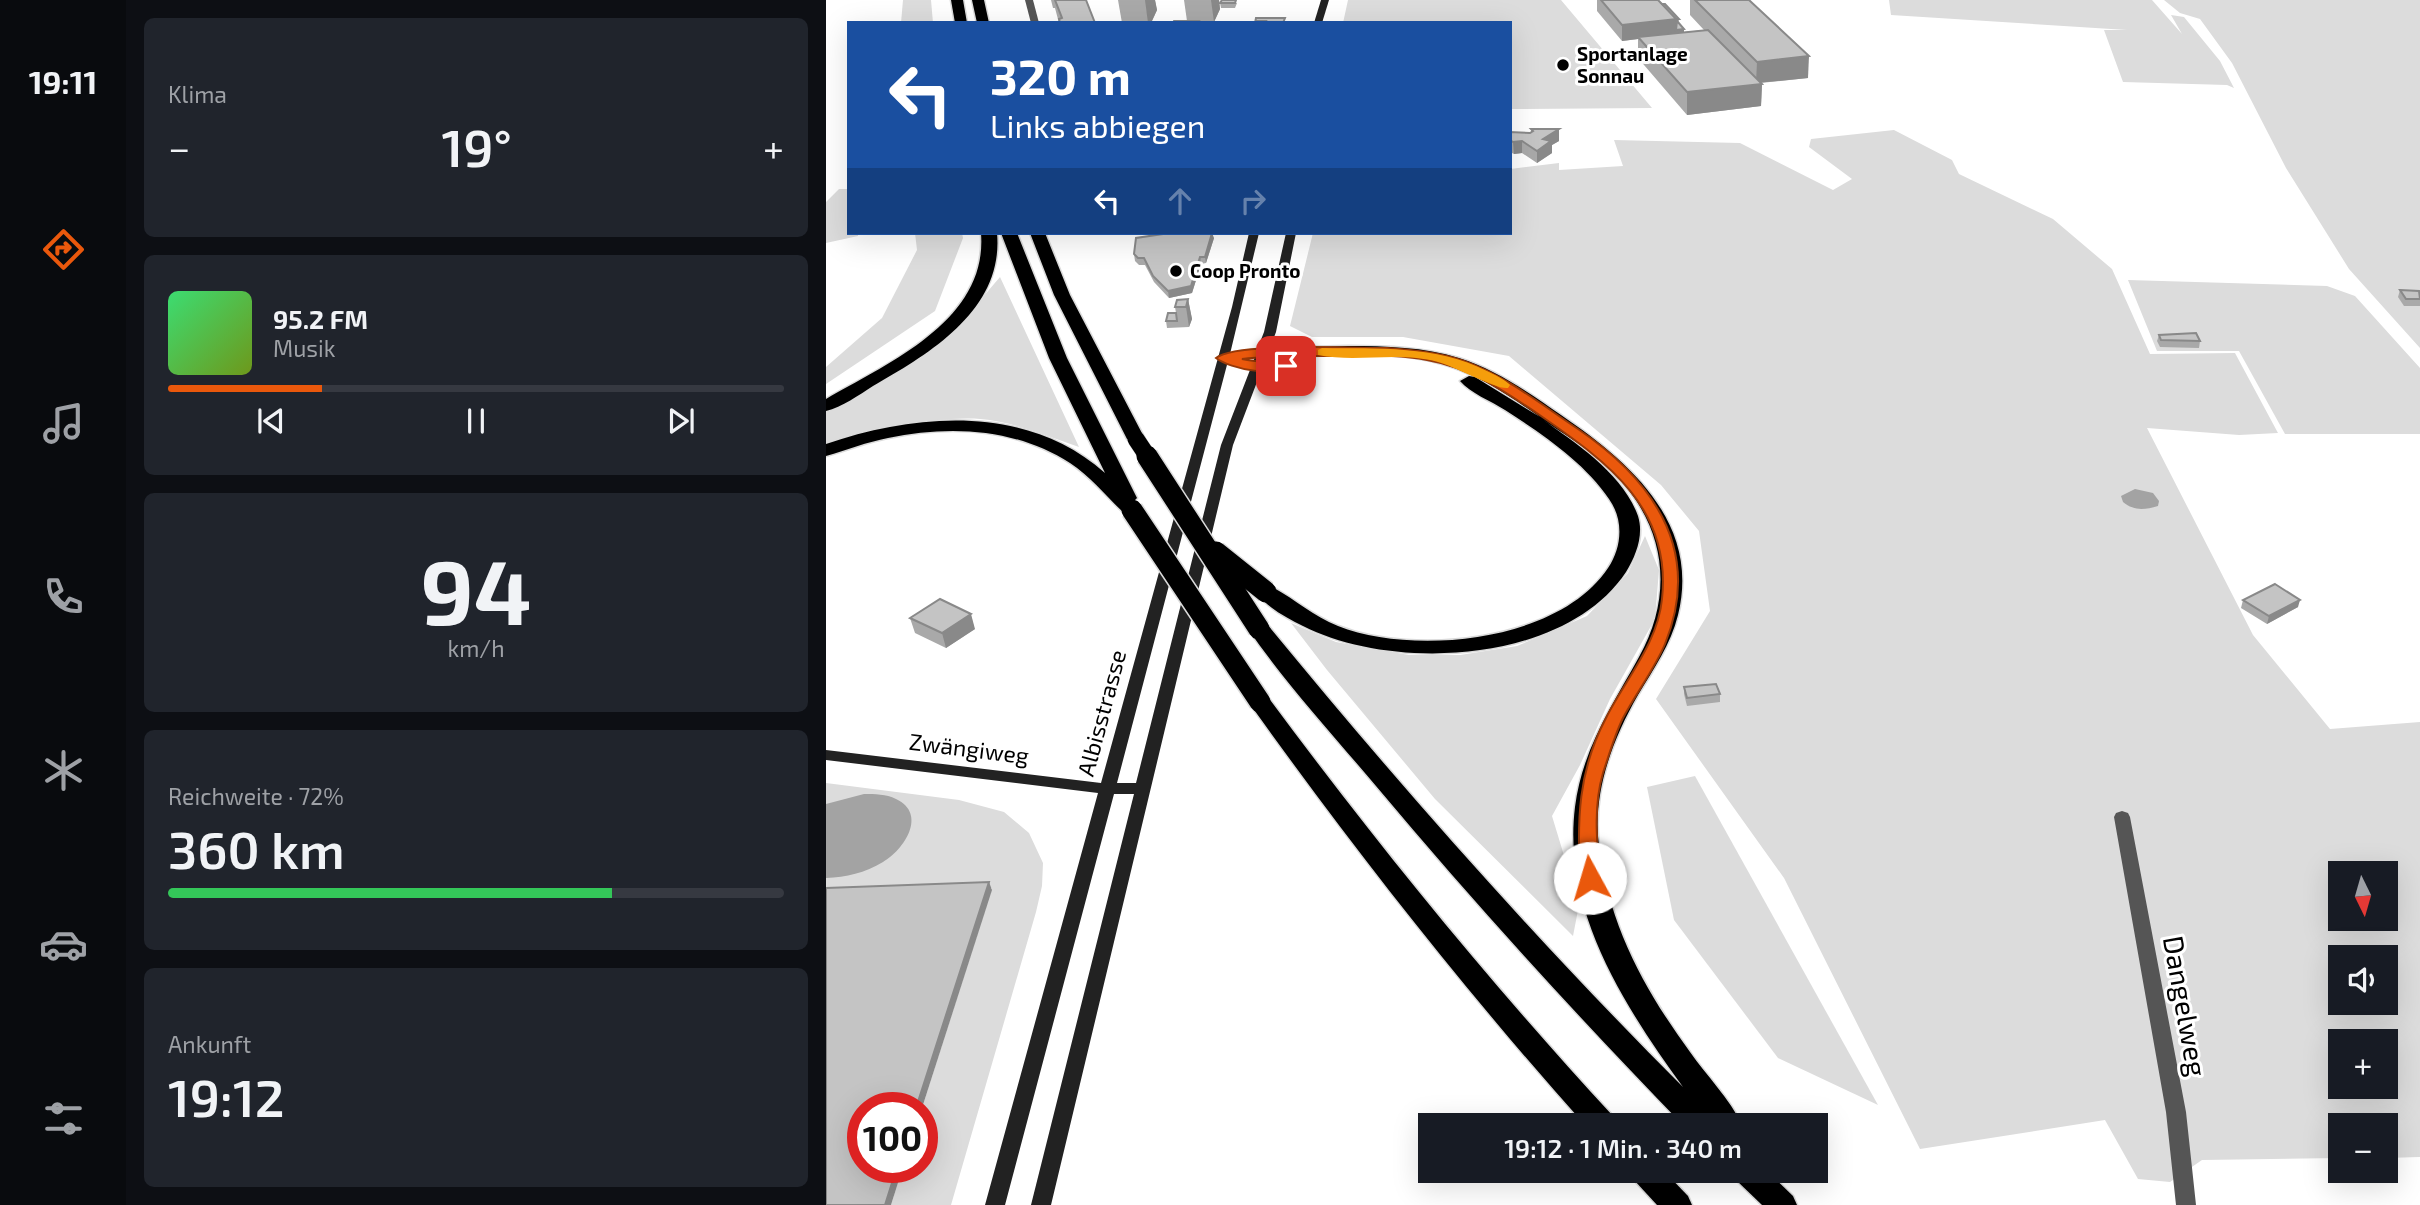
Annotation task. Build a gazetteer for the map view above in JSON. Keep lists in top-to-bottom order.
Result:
{
  "streets": {
    "main road": ["Albisstrasse", "Zwängiweg"],
    "street": ["Dangelweg"]
  },
  "crossings": [
    ["Albisstrasse", "Zwängiweg"]
  ],
  "places": ["Sportanlage Sonnau", "Coop Pronto"],
  "north": "bottom",
  "page": {
    "tabs": "19:11",
    "tile": [
      "Klima",
      ["94", "km/h"],
      ["Reichweite · 72%", "360 km"],
      ["Ankunft", "19:12"]
    ],
    "turn": ["320 m", "Links abbiegen"],
    "heat": ["−", "19°", "+"],
    "song": ["95.2 FM", "Musik"],
    "map_buttons": ["+", "−"],
    "limit": "100",
    "trip": "19:12 · 1 Min. · 340 m"
  }
}
